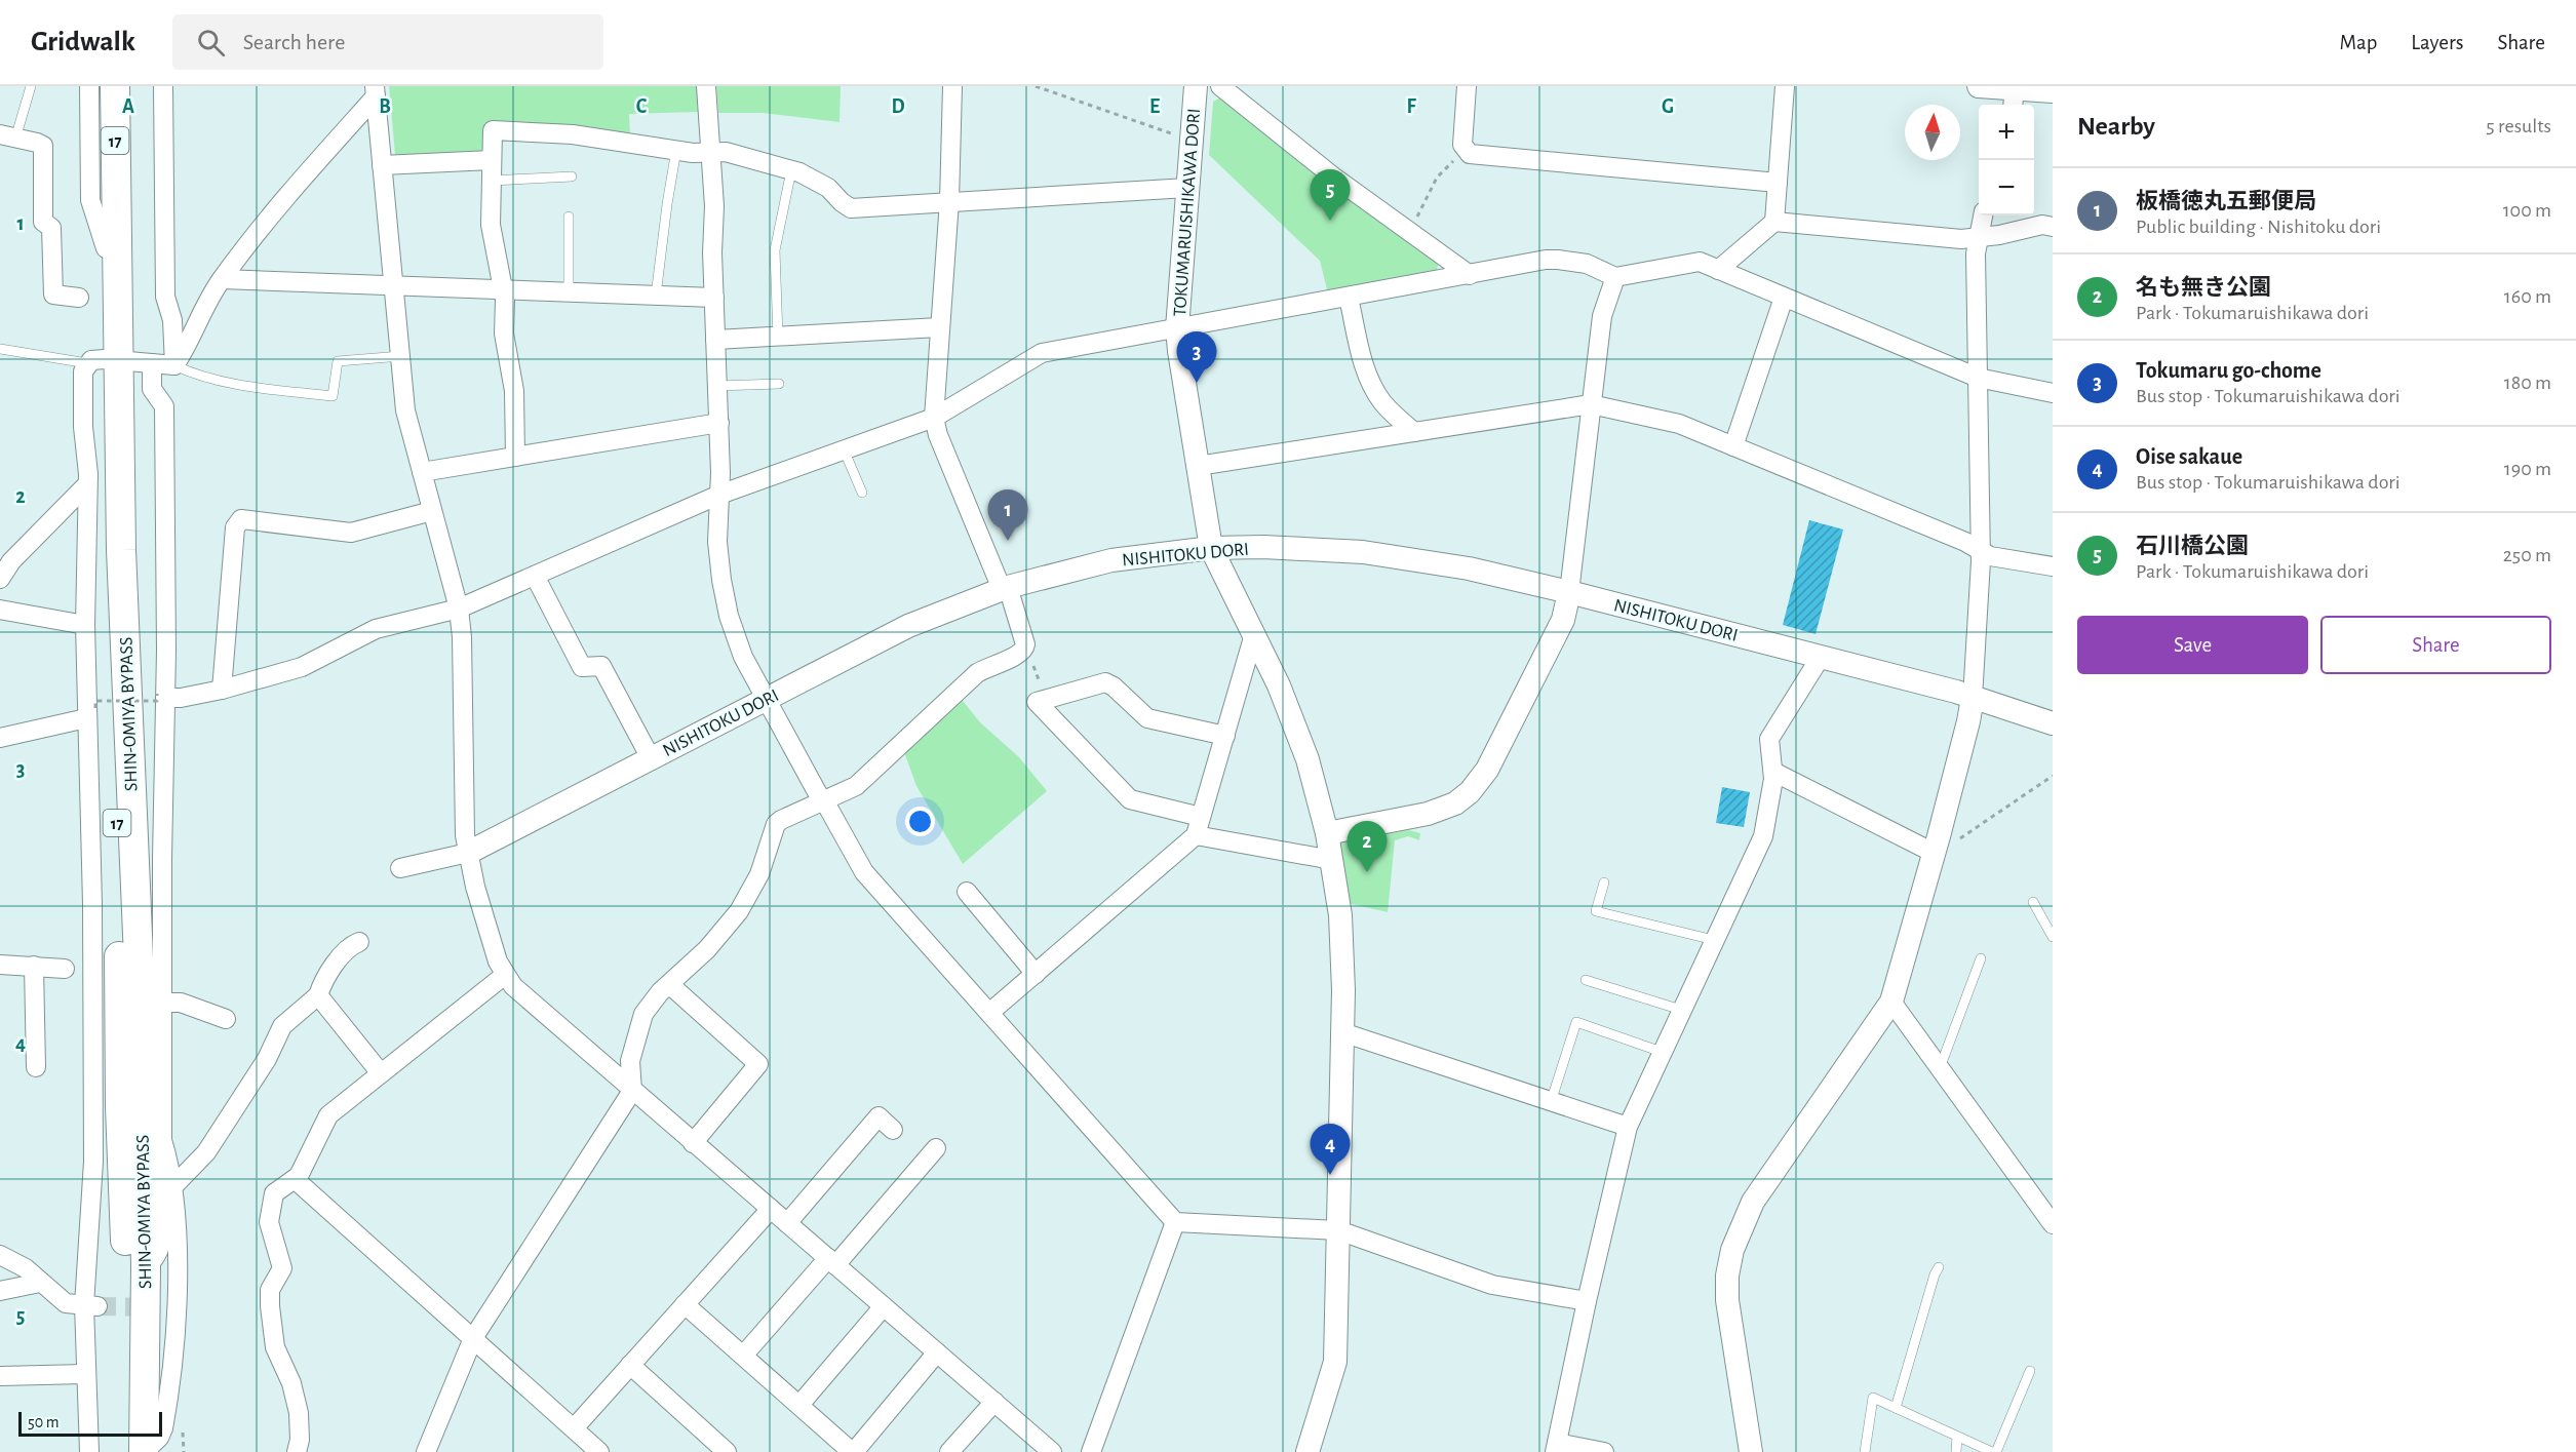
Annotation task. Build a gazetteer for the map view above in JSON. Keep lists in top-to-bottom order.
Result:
{
  "streets": {
    "highway": ["17", "SHIN-OMIYA BYPASS"],
    "street": ["TOKUMARUISHIKAWA DORI", "NISHITOKU DORI"]
  },
  "crossings": [
    ["17", "SHIN-OMIYA BYPASS"],
    ["TOKUMARUISHIKAWA DORI", "NISHITOKU DORI"]
  ],
  "scale_bar": "50 m",
  "north": "top",
  "page": {
    "header": "Gridwalk",
    "search": "Search here",
    "nav": ["Map", "Layers", "Share"],
    "heading": ["Nearby", "5 results"],
    "map_buttons": ["+", "−"],
    "list": [
      {
        "mark": "1",
        "name": "板橋徳丸五郵便局",
        "note": "Public building · Nishitoku dori",
        "value": "100 m"
      },
      {
        "mark": "2",
        "name": "名も無き公園",
        "note": "Park · Tokumaruishikawa dori",
        "value": "160 m"
      },
      {
        "mark": "3",
        "name": "Tokumaru go-chome",
        "note": "Bus stop · Tokumaruishikawa dori",
        "value": "180 m"
      },
      {
        "mark": "4",
        "name": "Oise sakaue",
        "note": "Bus stop · Tokumaruishikawa dori",
        "value": "190 m"
      },
      {
        "mark": "5",
        "name": "石川橋公園",
        "note": "Park · Tokumaruishikawa dori",
        "value": "250 m"
      }
    ],
    "pins": [
      "5",
      "3",
      "1",
      "2",
      "4"
    ],
    "buttons": ["Save", "Share"],
    "scale": "50 m"
  },
  "grid": {
    "columns": [
      "A",
      "B",
      "C",
      "D",
      "E",
      "F",
      "G"
    ],
    "rows": [
      "1",
      "2",
      "3",
      "4",
      "5"
    ]
  }
}
